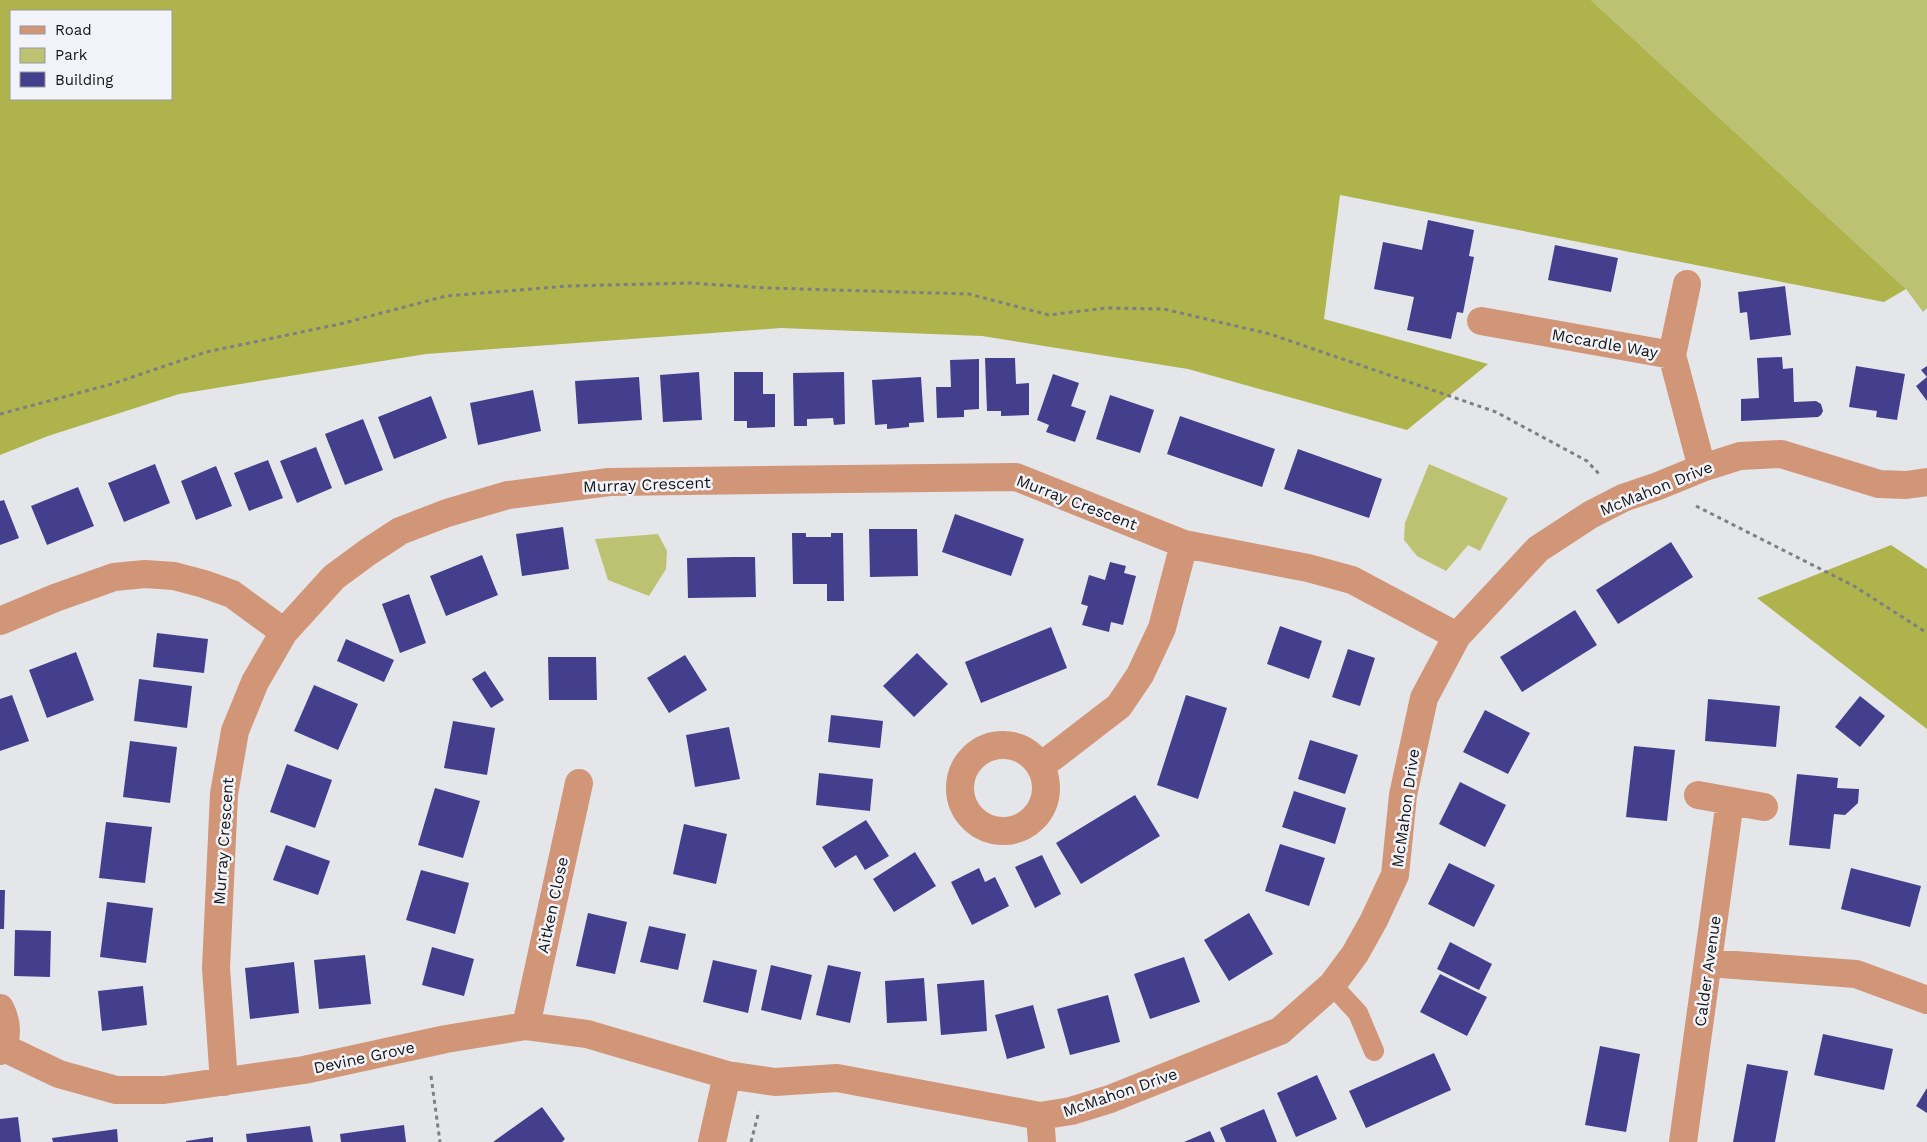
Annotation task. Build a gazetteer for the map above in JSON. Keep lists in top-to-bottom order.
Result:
{
  "streets": {
    "street": [
      "Mccardle Way",
      "Murray Crescent",
      "McMahon Drive",
      "Aitken Close",
      "Calder Avenue",
      "Devine Grove"
    ]
  },
  "crossings": [
    ["Mccardle Way", "McMahon Drive"],
    ["Murray Crescent", "McMahon Drive"],
    ["Murray Crescent", "Devine Grove"],
    ["McMahon Drive", "Devine Grove"],
    ["Aitken Close", "Devine Grove"]
  ],
  "legend": ["Road", "Park", "Building"]
}
